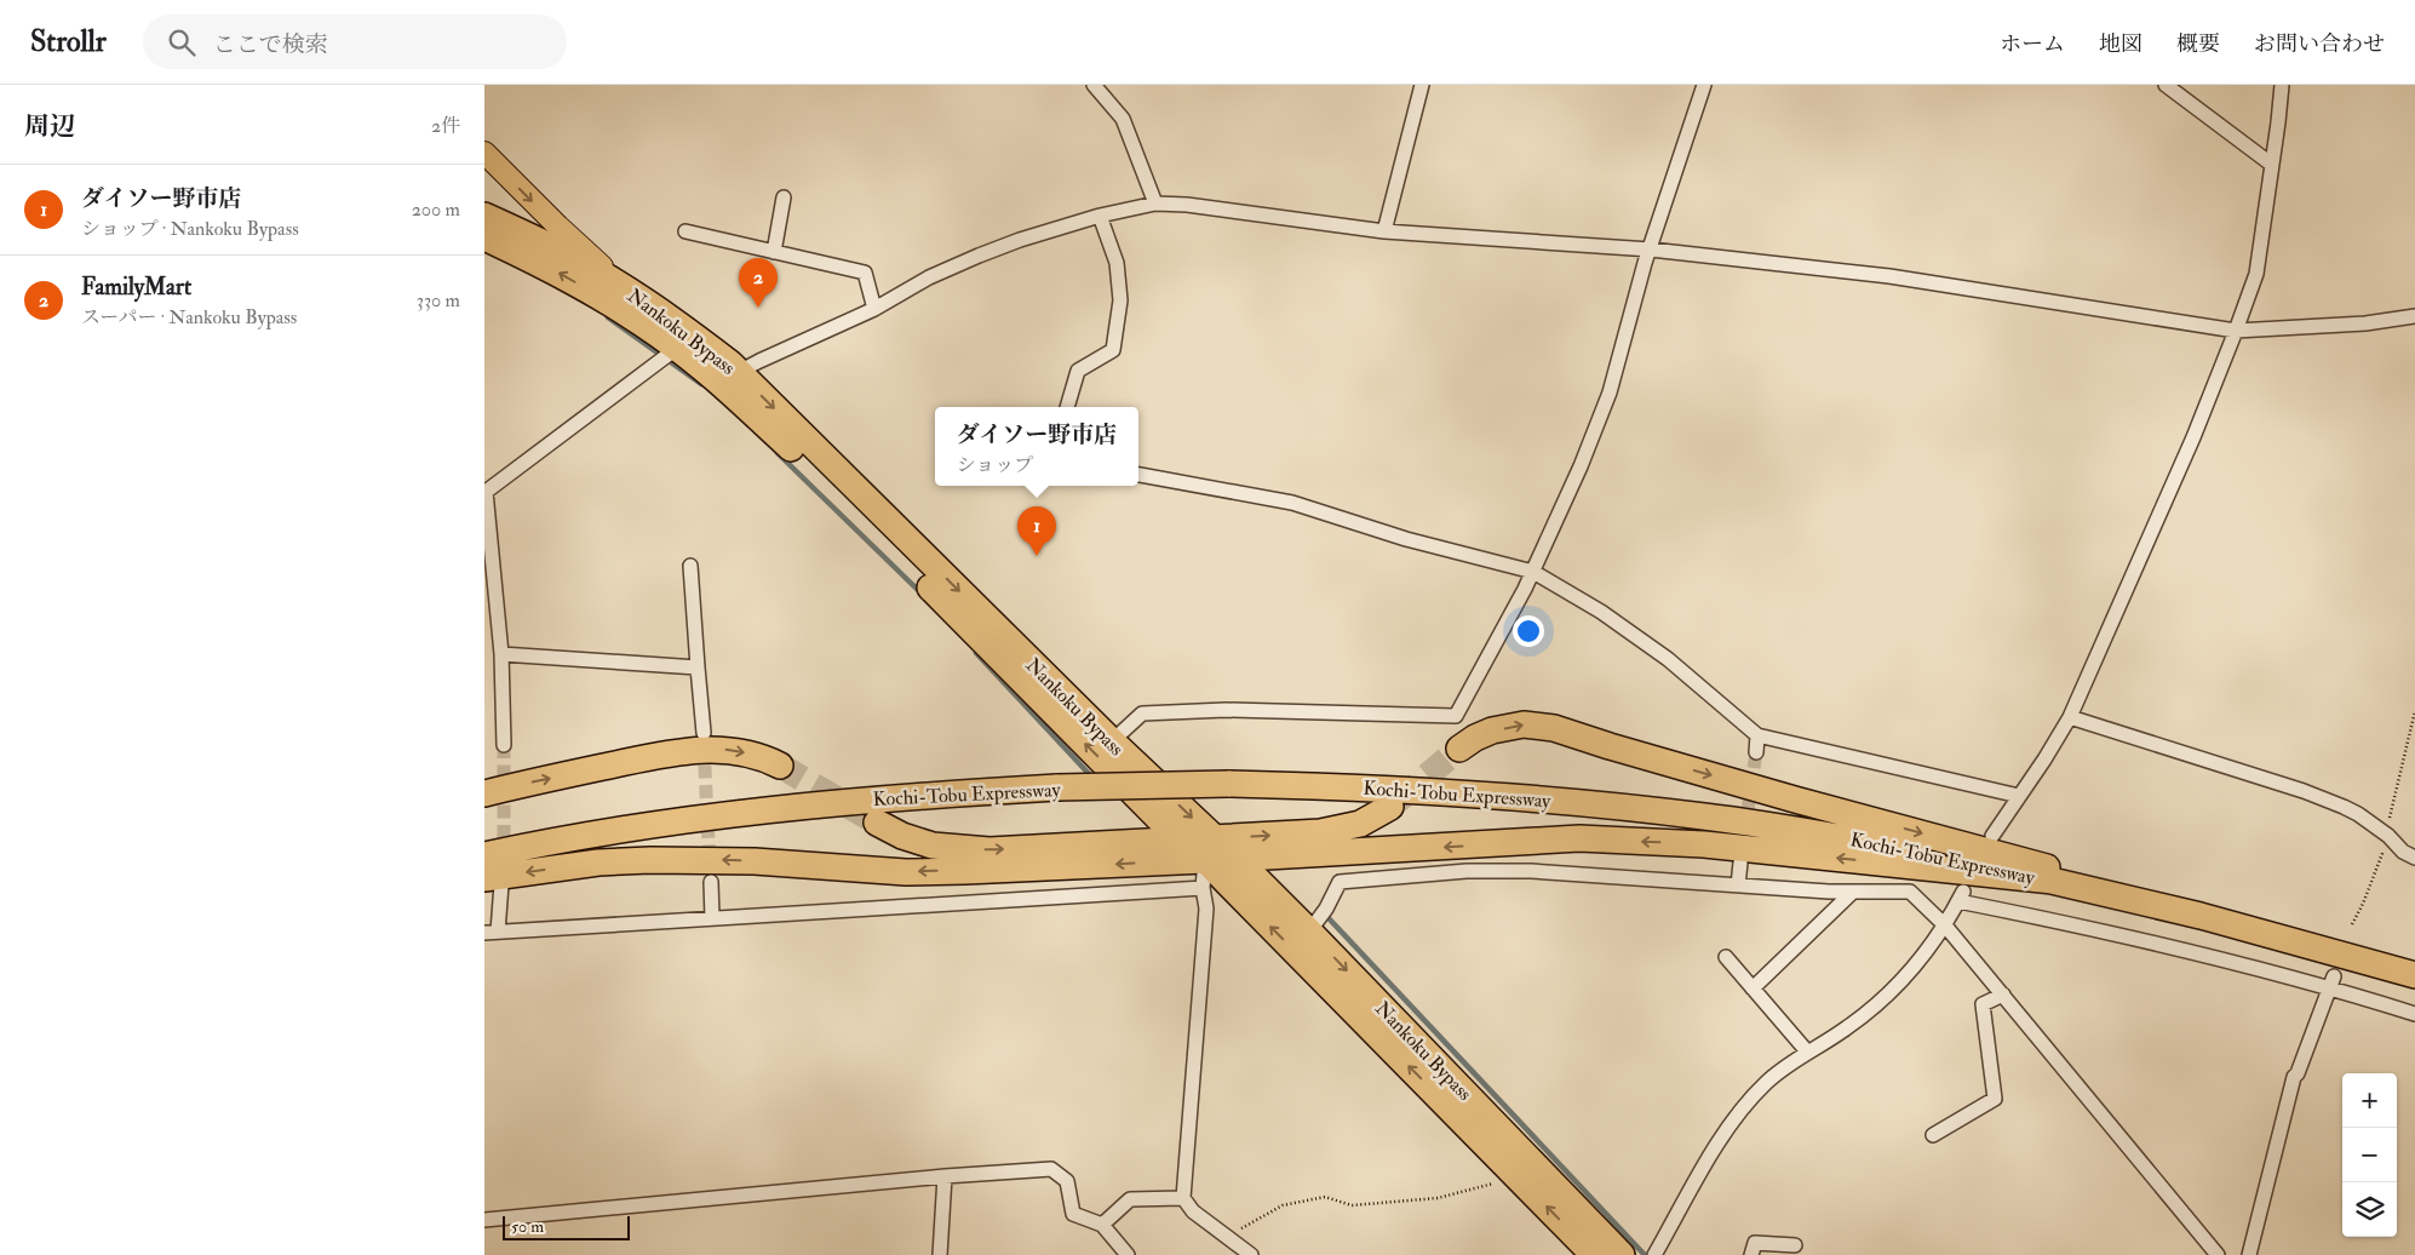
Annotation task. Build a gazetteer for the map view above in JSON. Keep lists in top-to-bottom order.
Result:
{
  "streets": {
    "highway": ["Nankoku Bypass", "Kochi-Tobu Expressway"]
  },
  "scale_bar": "50 m",
  "page": {
    "header": "Strollr",
    "search": "ここで検索",
    "nav": [
      "ホーム",
      "地図",
      "概要",
      "お問い合わせ"
    ],
    "heading": ["周辺", "2件"],
    "list": [
      {
        "mark": "1",
        "name": "ダイソー野市店",
        "note": "ショップ · Nankoku Bypass",
        "value": "200 m"
      },
      {
        "mark": "2",
        "name": "FamilyMart",
        "note": "スーパー · Nankoku Bypass",
        "value": "330 m"
      }
    ],
    "pins": ["2", "1"],
    "popup": ["ダイソー野市店", "ショップ"],
    "map_buttons": ["+", "−"],
    "scale": "50 m"
  }
}
